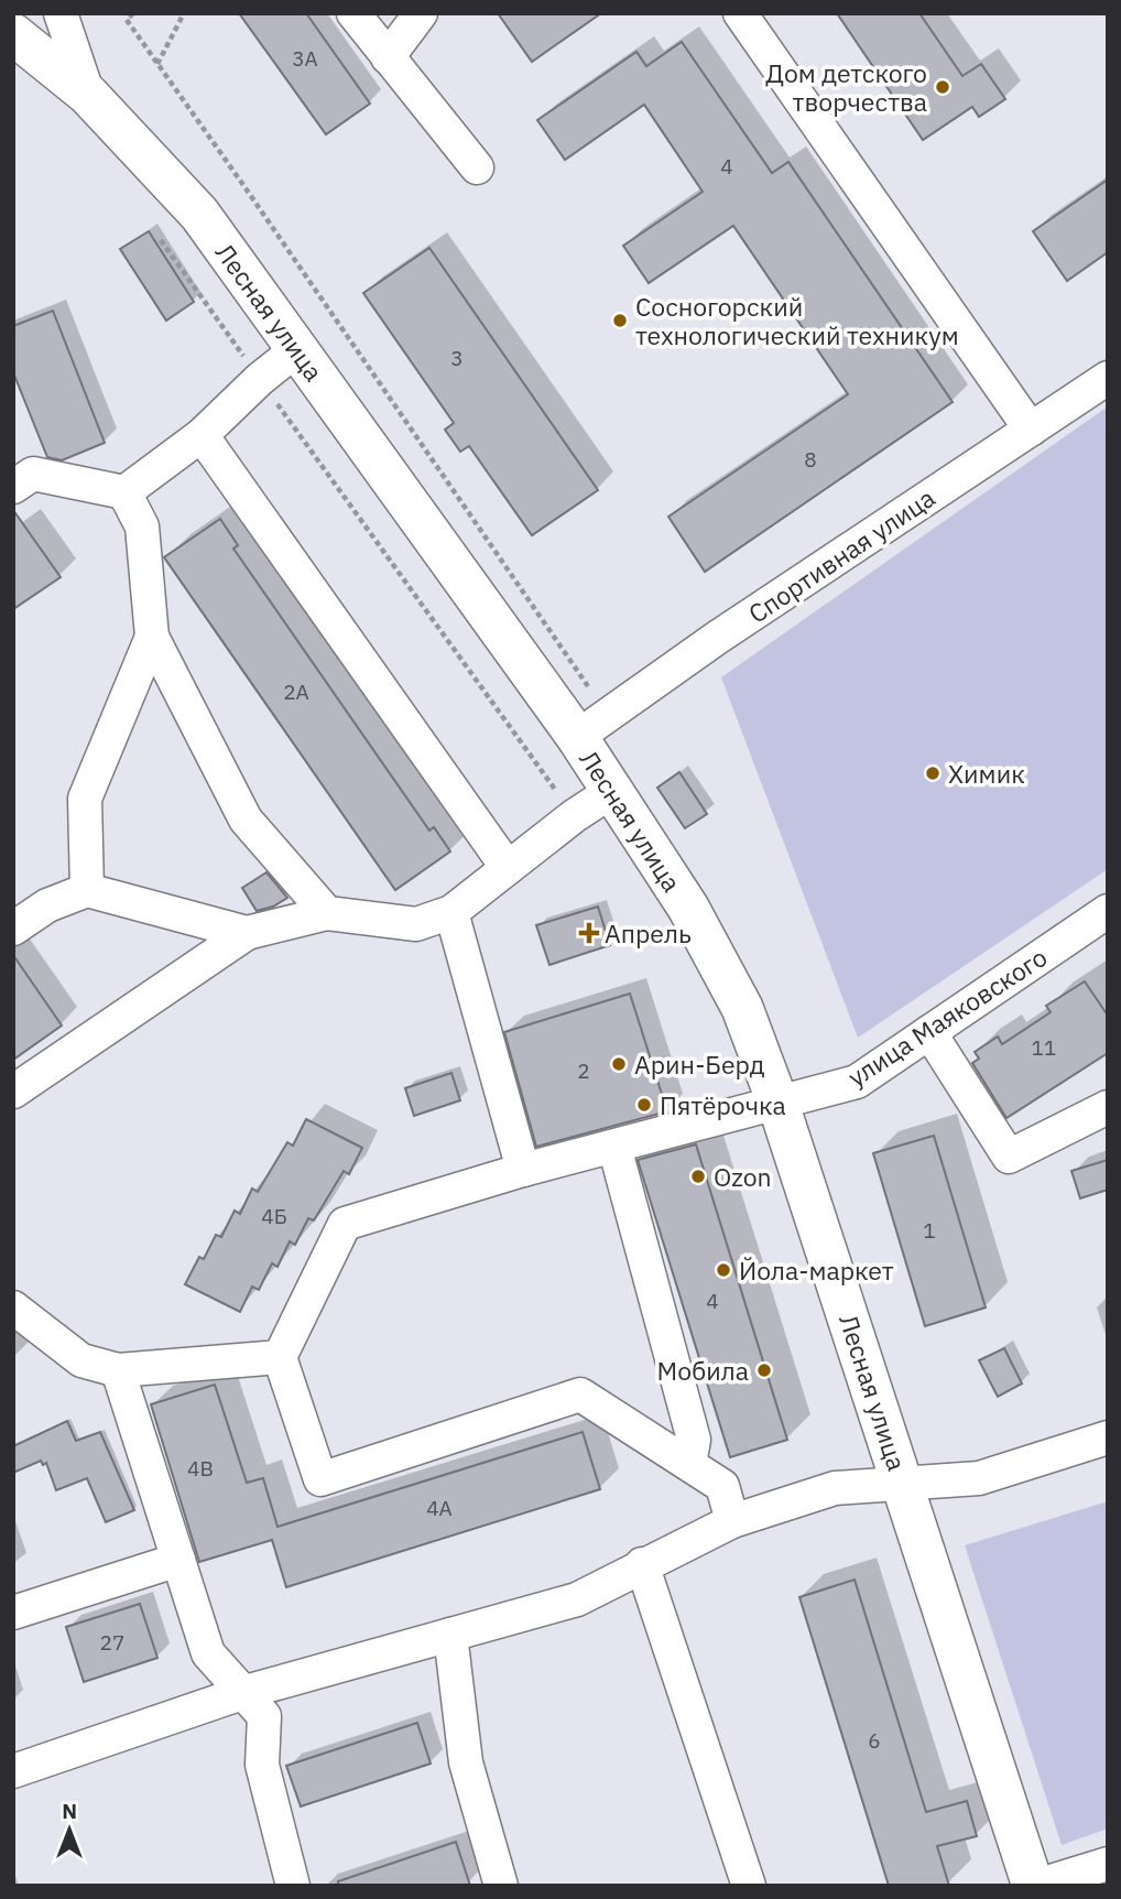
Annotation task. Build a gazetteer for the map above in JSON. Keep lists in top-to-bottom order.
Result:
{
  "streets": {
    "main road": ["Лесная улица"],
    "street": ["Спортивная улица", "улица Маяковского"]
  },
  "crossings": [
    ["Лесная улица", "Спортивная улица"],
    ["Лесная улица", "улица Маяковского"]
  ],
  "places": {
    "other": [
      "Дом детского творчества",
      "Сосногорский технологический техникум",
      "Химик",
      "Арин-Берд",
      "Пятёрочка",
      "Ozon",
      "Йола-маркет",
      "Мобила"
    ],
    "health": ["Апрель"]
  },
  "house_numbers": [
    "3А",
    "4",
    "3",
    "8",
    "2А",
    "11",
    "2",
    "4Б",
    "1",
    "4",
    "4В",
    "4А",
    "27",
    "6"
  ],
  "north": "top"
}
